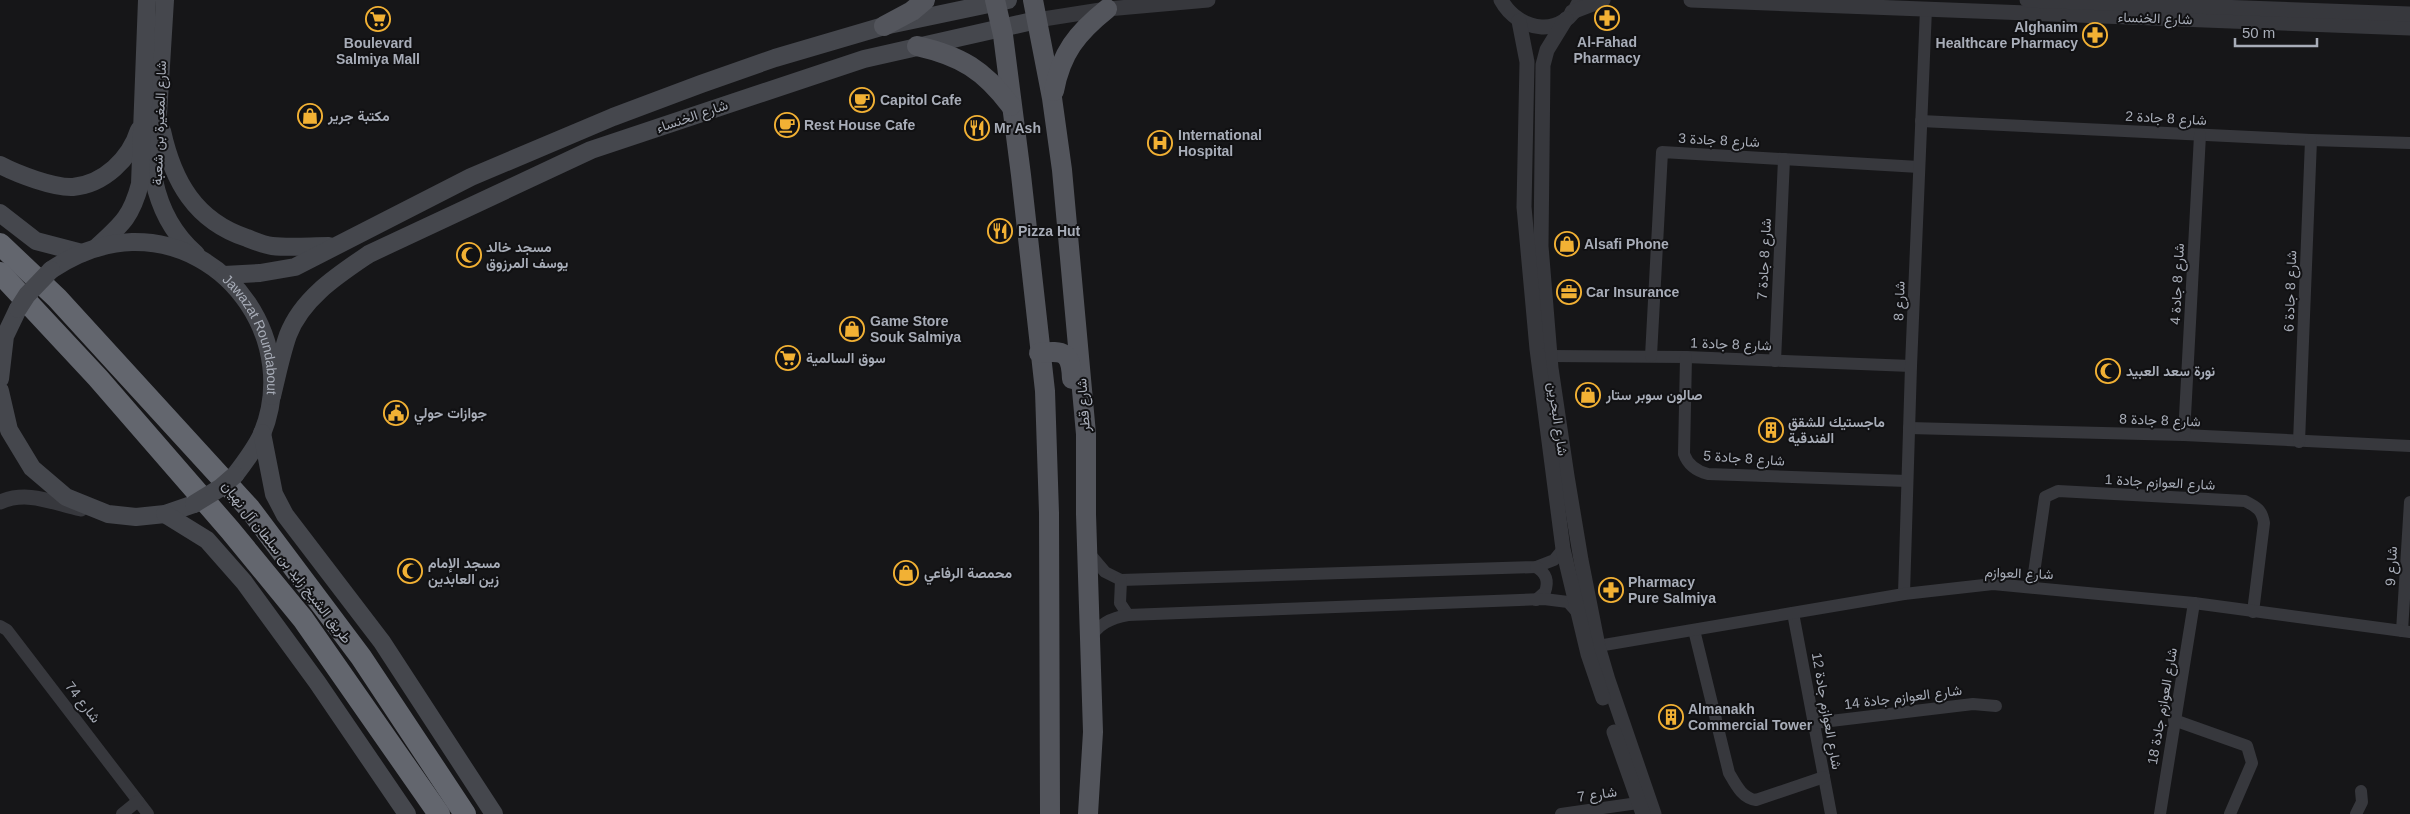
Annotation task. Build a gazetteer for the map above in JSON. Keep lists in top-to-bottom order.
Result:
{
  "streets": {
    "highway": ["طريق الشيخ زايد بن سلطان آل نهيان"],
    "main road": [
      "شارع الخنساء",
      "شارع المغيرة بن شعبة",
      "Jawazat Roundabout",
      "شارع قطر"
    ],
    "street": [
      "شارع 8 جادة 2",
      "شارع 8 جادة 3",
      "شارع 8 جادة 7",
      "شارع 8 جادة 4",
      "شارع 8 جادة 6",
      "شارع 8",
      "شارع 8 جادة 1",
      "شارع البحرين",
      "شارع 8 جادة 8",
      "شارع 8 جادة 5",
      "شارع العوازم جادة 1",
      "شارع 9",
      "شارع العوازم",
      "شارع العوازم جادة 14",
      "شارع 74",
      "شارع العوازم جادة 18",
      "شارع العوازم جادة 12",
      "شارع 7"
    ]
  },
  "crossings": [
    ["شارع الخنساء", "شارع 8"],
    ["شارع الخنساء", "Jawazat Roundabout"],
    ["شارع الخنساء", "شارع قطر"],
    ["شارع 8 جادة 2", "شارع 8 جادة 4"],
    ["شارع 8 جادة 2", "شارع 8 جادة 6"],
    ["شارع 8 جادة 2", "شارع 8"],
    ["شارع المغيرة بن شعبة", "Jawazat Roundabout"],
    ["شارع 8 جادة 3", "شارع 8 جادة 7"],
    ["شارع 8 جادة 3", "شارع 8"],
    ["شارع 8 جادة 3", "شارع 8 جادة 1"],
    ["شارع 8 جادة 7", "شارع 8 جادة 1"],
    ["شارع 8 جادة 4", "شارع 8 جادة 8"],
    ["شارع 8 جادة 6", "شارع 8 جادة 8"],
    ["شارع 8", "شارع 8 جادة 1"],
    ["شارع 8", "شارع 8 جادة 8"],
    ["شارع 8", "شارع 8 جادة 5"],
    ["شارع 8", "شارع العوازم"],
    ["شارع 8 جادة 1", "شارع البحرين"],
    ["شارع 8 جادة 1", "شارع 8 جادة 5"],
    ["شارع البحرين", "شارع العوازم"],
    ["شارع البحرين", "شارع 7"],
    ["شارع العوازم جادة 1", "شارع العوازم"],
    ["شارع 9", "شارع العوازم"],
    ["شارع العوازم", "شارع العوازم جادة 18"],
    ["شارع العوازم", "شارع العوازم جادة 12"],
    ["شارع العوازم جادة 14", "شارع العوازم جادة 12"]
  ],
  "places": {
    "pharmacy": ["Al-Fahad Pharmacy", "Alghanim Healthcare Pharmacy", "Pharmacy Pure Salmiya"],
    "supermarket": ["Boulevard Salmiya Mall", "سوق السالمية"],
    "cafe": ["Capitol Cafe", "Rest House Cafe"],
    "shop": [
      "مكتبة جرير",
      "Alsafi Phone",
      "Game Store Souk Salmiya",
      "صالون سوبر ستار",
      "محمصة الرفاعي"
    ],
    "restaurant": ["Mr Ash", "Pizza Hut"],
    "hospital": ["International Hospital"],
    "mosque": ["مسجد خالد يوسف المرزوق", "نورة سعد العبيد", "مسجد الإمام زين العابدين"],
    "office": ["Car Insurance"],
    "public building": ["جوازات حولي"],
    "building": ["ماجستيك للشقق الفندقية", "Almanakh Commercial Tower"]
  },
  "scale_bar": "50 m"
}
